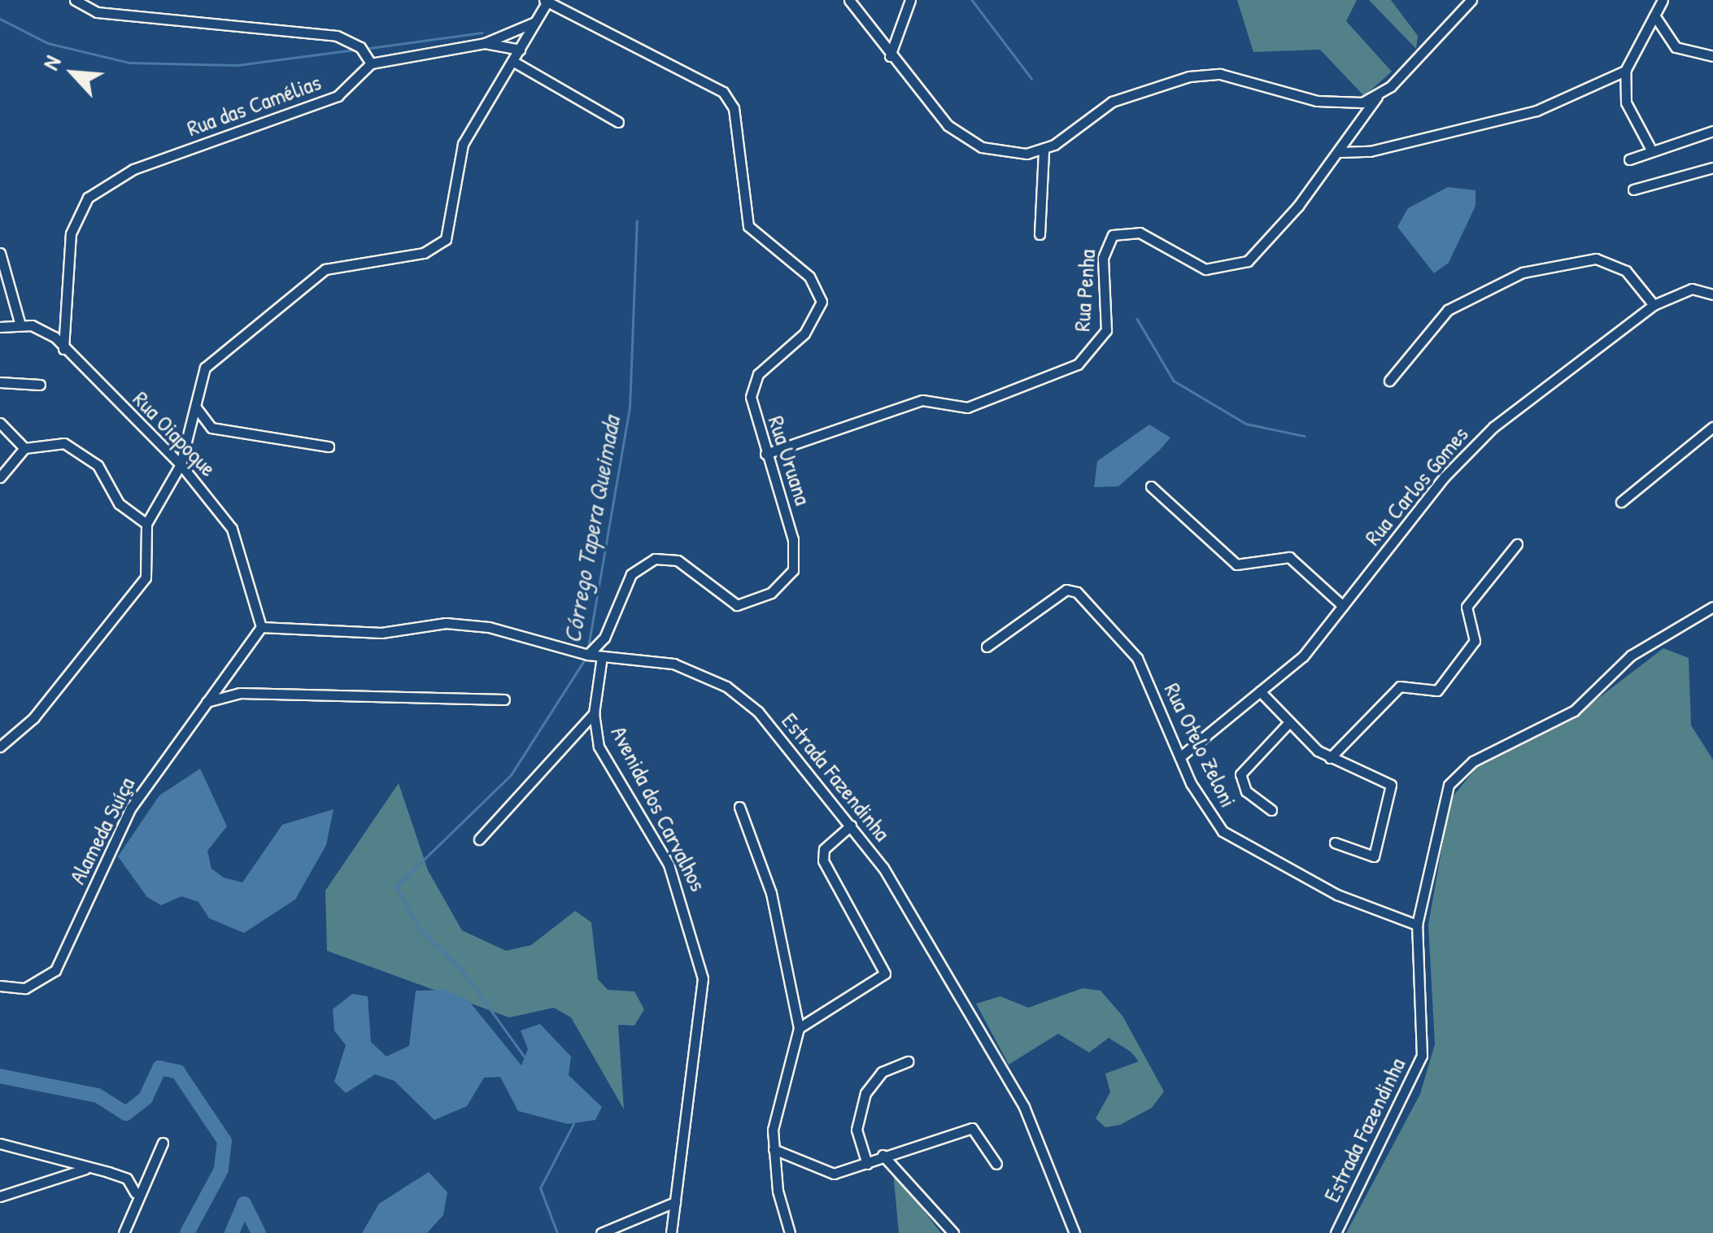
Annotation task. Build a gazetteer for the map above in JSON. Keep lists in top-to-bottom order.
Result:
{
  "streets": {
    "street": [
      "Rua das Camélias",
      "Rua Penha",
      "Rua Oiapoque",
      "Rua Uruana",
      "Rua Carlos Gomes",
      "Rua Otelo Zeloni",
      "Estrada Fazendinha",
      "Avenida dos Carvalhos",
      "Alameda Suíça"
    ]
  },
  "crossings": [
    ["Rua das Camélias", "Rua Oiapoque"],
    ["Rua Penha", "Rua Uruana"],
    ["Rua Oiapoque", "Alameda Suíça"],
    ["Rua Carlos Gomes", "Rua Otelo Zeloni"],
    ["Rua Otelo Zeloni", "Estrada Fazendinha"],
    ["Estrada Fazendinha", "Avenida dos Carvalhos"]
  ],
  "water": ["Córrego Tapera Queimada"],
  "north": "top left"
}
